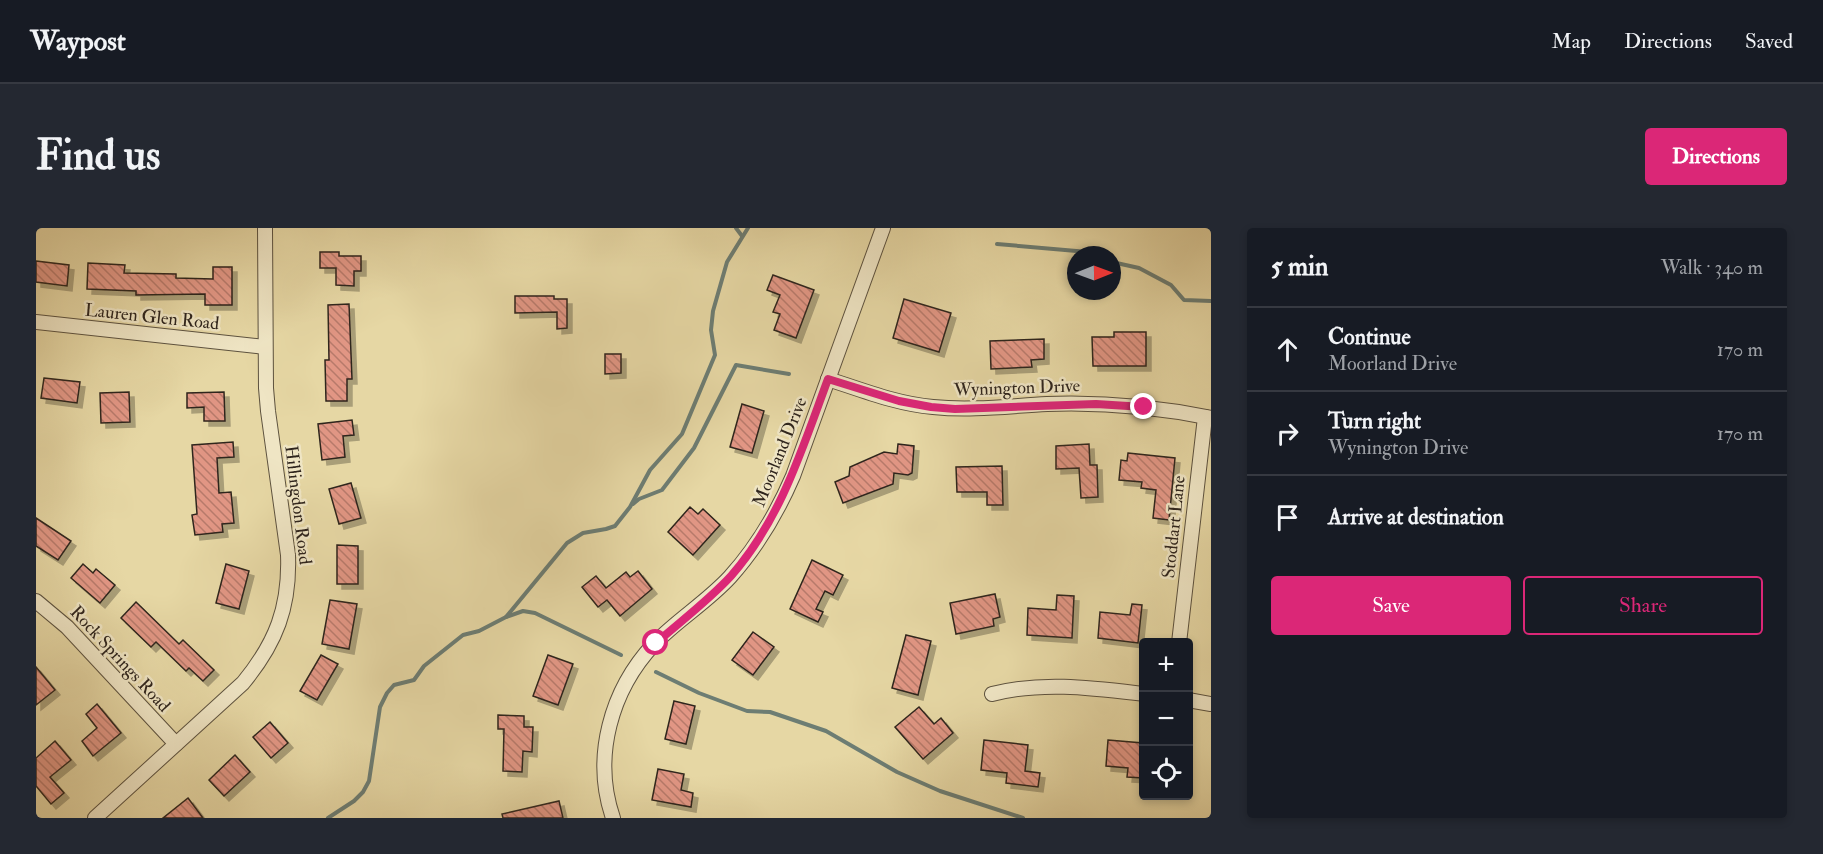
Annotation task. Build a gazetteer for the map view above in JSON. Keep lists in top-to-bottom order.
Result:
{
  "streets": {
    "street": [
      "Lauren Glen Road",
      "Wynington Drive",
      "Moorland Drive",
      "Hillingdon Road",
      "Stoddart Lane",
      "Rock Springs Road"
    ]
  },
  "crossings": [
    ["Lauren Glen Road", "Hillingdon Road"],
    ["Wynington Drive", "Moorland Drive"],
    ["Wynington Drive", "Stoddart Lane"],
    ["Hillingdon Road", "Rock Springs Road"]
  ],
  "north": "right",
  "page": {
    "header": "Waypost",
    "nav": ["Map", "Directions", "Saved"],
    "buttons": [
      "Directions",
      ["Save", "Share"]
    ],
    "title": "Find us",
    "heading": ["5 min", "Walk · 340 m"],
    "list": [
      ["Continue", "Moorland Drive", "170 m"],
      ["Turn right", "Wynington Drive", "170 m"],
      "Arrive at destination"
    ],
    "map_buttons": ["+", "−"]
  }
}
